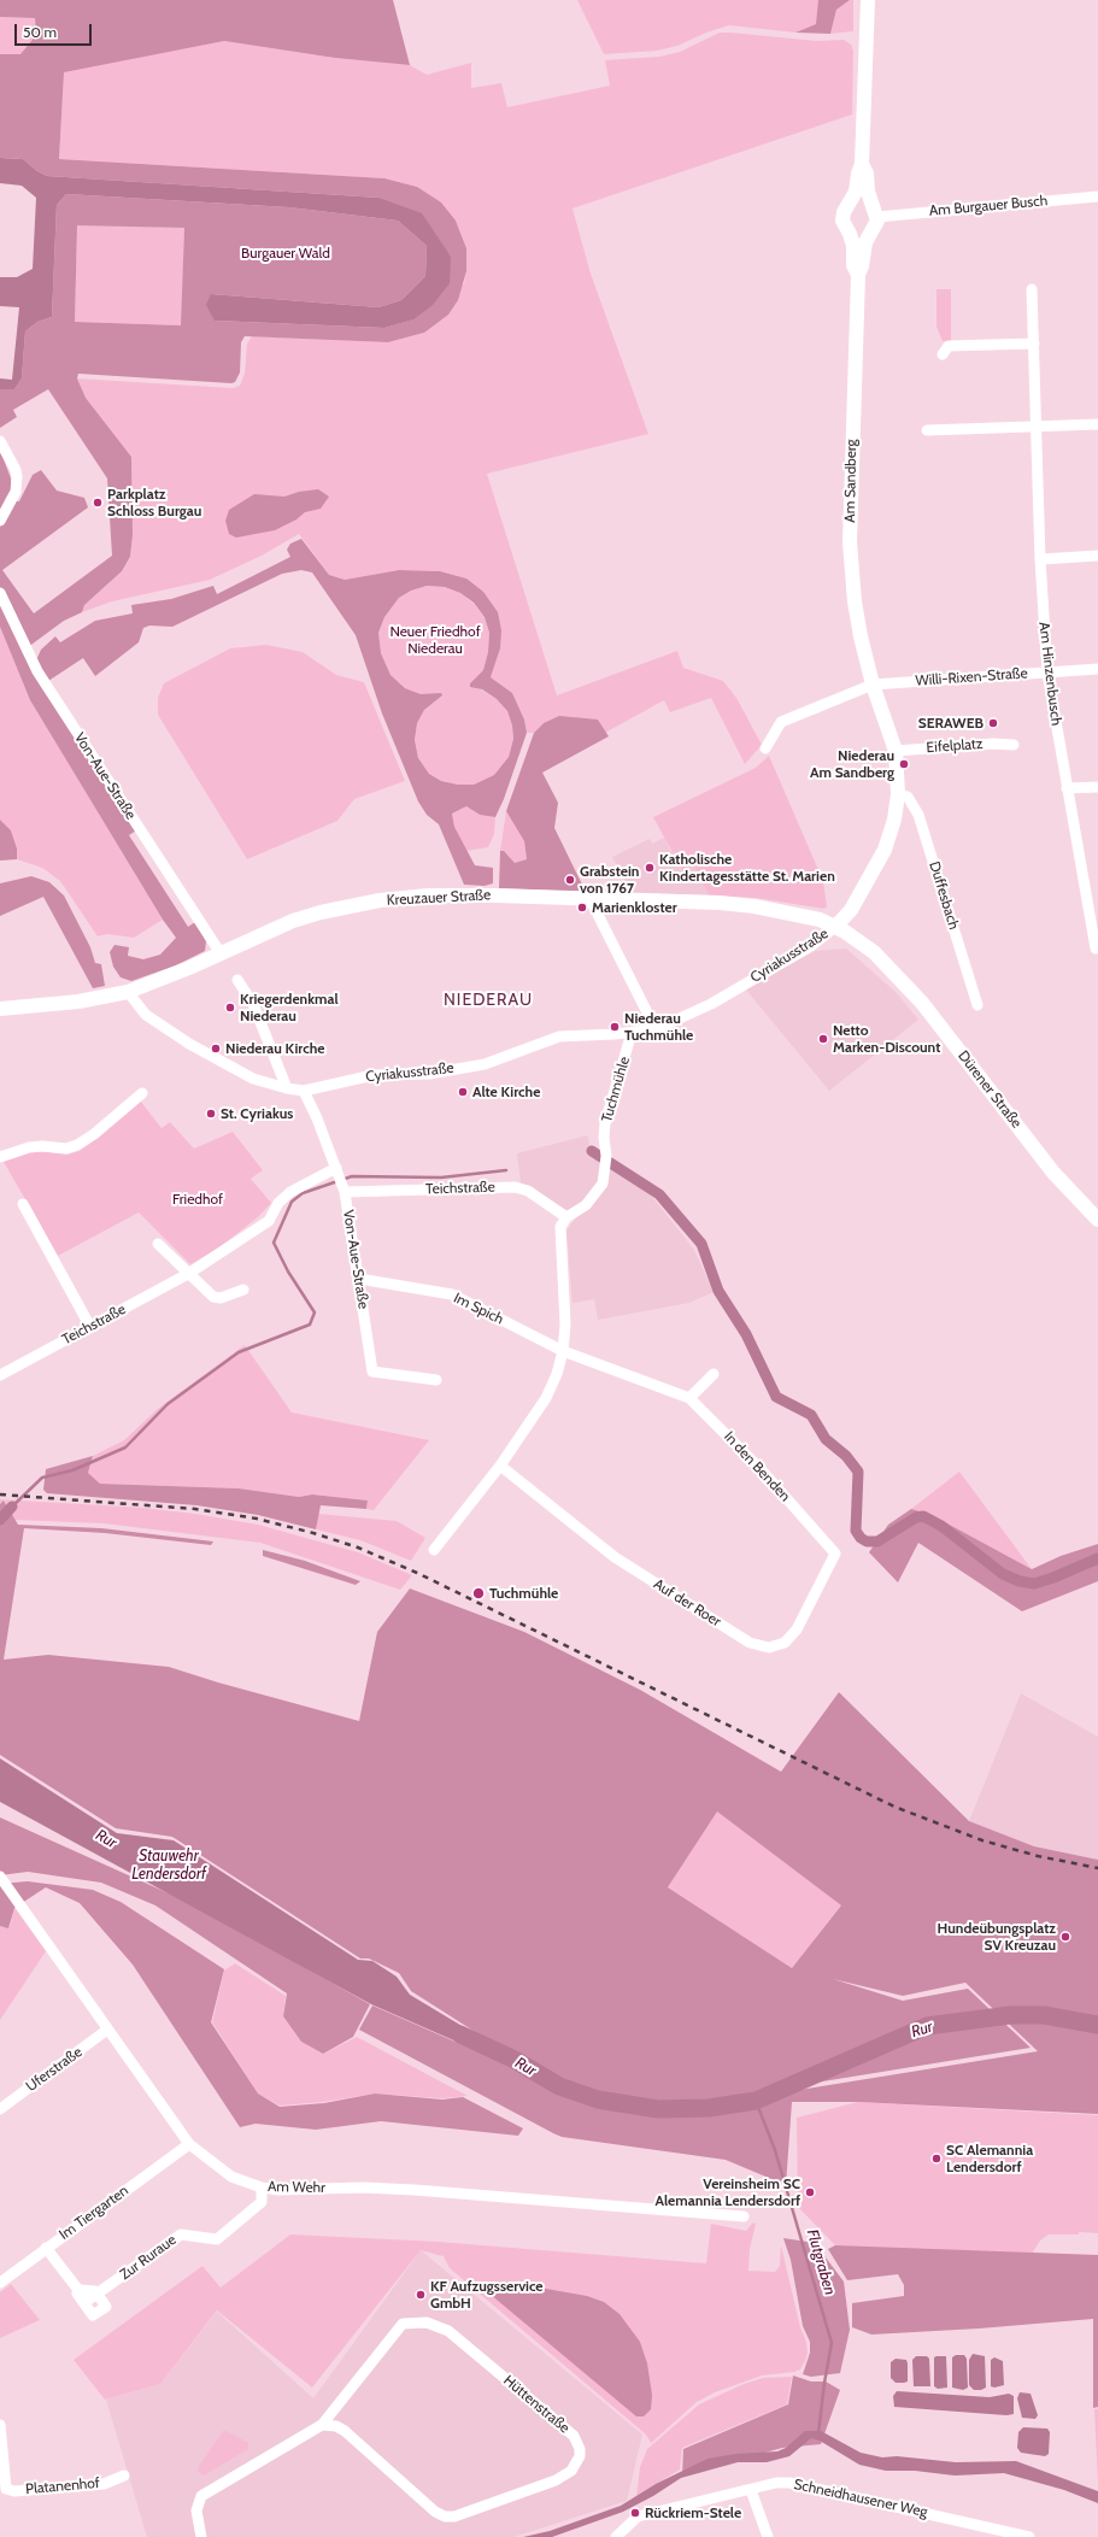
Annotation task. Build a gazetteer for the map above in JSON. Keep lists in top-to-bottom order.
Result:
{
  "streets": {
    "main road": ["Am Sandberg", "Kreuzauer Straße", "Dürener Straße"],
    "street": [
      "Am Burgauer Busch",
      "Am Hinzenbusch",
      "Willi-Rixen-Straße",
      "Eifelplatz",
      "Von-Aue-Straße",
      "Duffesbach",
      "Cyriakusstraße",
      "Tuchmühle",
      "Teichstraße",
      "Im Spich",
      "In den Benden",
      "Auf der Roer",
      "Uferstraße",
      "Am Wehr",
      "Im Tiergarten",
      "Zur Ruraue",
      "Hüttenstraße",
      "Platanenhof",
      "Schneidhausener Weg"
    ]
  },
  "crossings": [
    ["Am Sandberg", "Willi-Rixen-Straße"],
    ["Am Sandberg", "Eifelplatz"],
    ["Am Sandberg", "Duffesbach"],
    ["Am Sandberg", "Kreuzauer Straße"],
    ["Am Sandberg", "Cyriakusstraße"],
    ["Am Sandberg", "Dürener Straße"],
    ["Am Hinzenbusch", "Willi-Rixen-Straße"],
    ["Von-Aue-Straße", "Kreuzauer Straße"],
    ["Von-Aue-Straße", "Cyriakusstraße"],
    ["Von-Aue-Straße", "Teichstraße"],
    ["Von-Aue-Straße", "Im Spich"],
    ["Kreuzauer Straße", "Cyriakusstraße"],
    ["Kreuzauer Straße", "Dürener Straße"],
    ["Cyriakusstraße", "Tuchmühle"],
    ["Cyriakusstraße", "Dürener Straße"],
    ["Tuchmühle", "Teichstraße"],
    ["Im Spich", "In den Benden"],
    ["In den Benden", "Auf der Roer"],
    ["Uferstraße", "Am Wehr"],
    ["Am Wehr", "Im Tiergarten"],
    ["Am Wehr", "Zur Ruraue"]
  ],
  "districts": ["NIEDERAU"],
  "water": ["Rur", "Stauwehr Lendersdorf", "Flutgraben"],
  "parks": ["Burgauer Wald", "Neuer Friedhof Niederau", "Friedhof"],
  "places": [
    "Parkplatz Schloss Burgau",
    "SERAWEB",
    "Niederau Am Sandberg",
    "Katholische Kindertagesstätte St. Marien",
    "Grabstein von 1767",
    "Marienkloster",
    "Kriegerdenkmal Niederau",
    "Niederau Tuchmühle",
    "Netto Marken-Discount",
    "Niederau Kirche",
    "Alte Kirche",
    "St. Cyriakus",
    "Tuchmühle",
    "Hundeübungsplatz SV Kreuzau",
    "SC Alemannia Lendersdorf",
    "Vereinsheim SC Alemannia Lendersdorf",
    "KF Aufzugsservice GmbH",
    "Rückriem-Stele"
  ],
  "scale_bar": "50 m"
}
